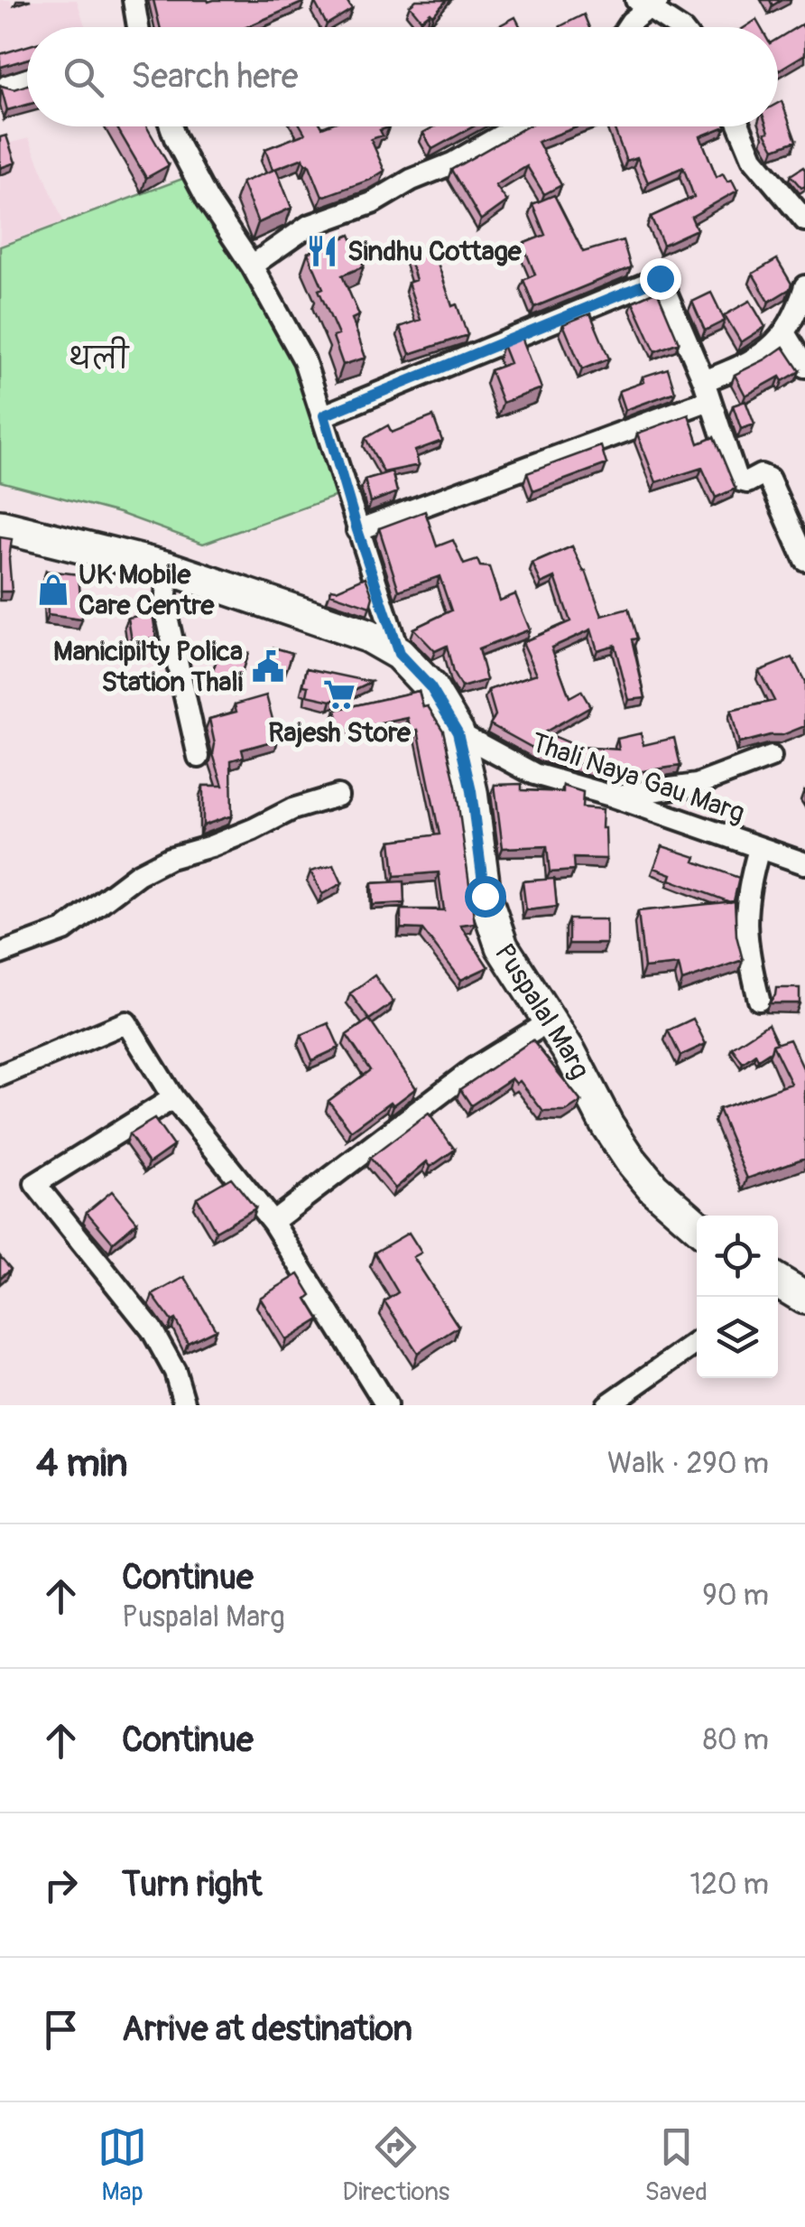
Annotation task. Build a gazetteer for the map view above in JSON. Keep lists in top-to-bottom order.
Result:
{
  "streets": {
    "main road": ["Puspalal Marg"],
    "street": ["Thali Naya Gau Marg"]
  },
  "crossings": [
    ["Thali Naya Gau Marg", "Puspalal Marg"]
  ],
  "districts": ["थली"],
  "places": {
    "restaurant": ["Sindhu Cottage"],
    "shop": ["UK Mobile Care Centre"],
    "public building": ["Manicipilty Polica Station Thali"],
    "supermarket": ["Rajesh Store"]
  },
  "page": {
    "search": "Search here",
    "heading": ["4 min", "Walk · 290 m"],
    "list": [
      ["Continue", "Puspalal Marg", "90 m"],
      ["Continue", "80 m"],
      ["Turn right", "120 m"],
      "Arrive at destination"
    ],
    "nav": ["Map", "Directions", "Saved"]
  }
}
